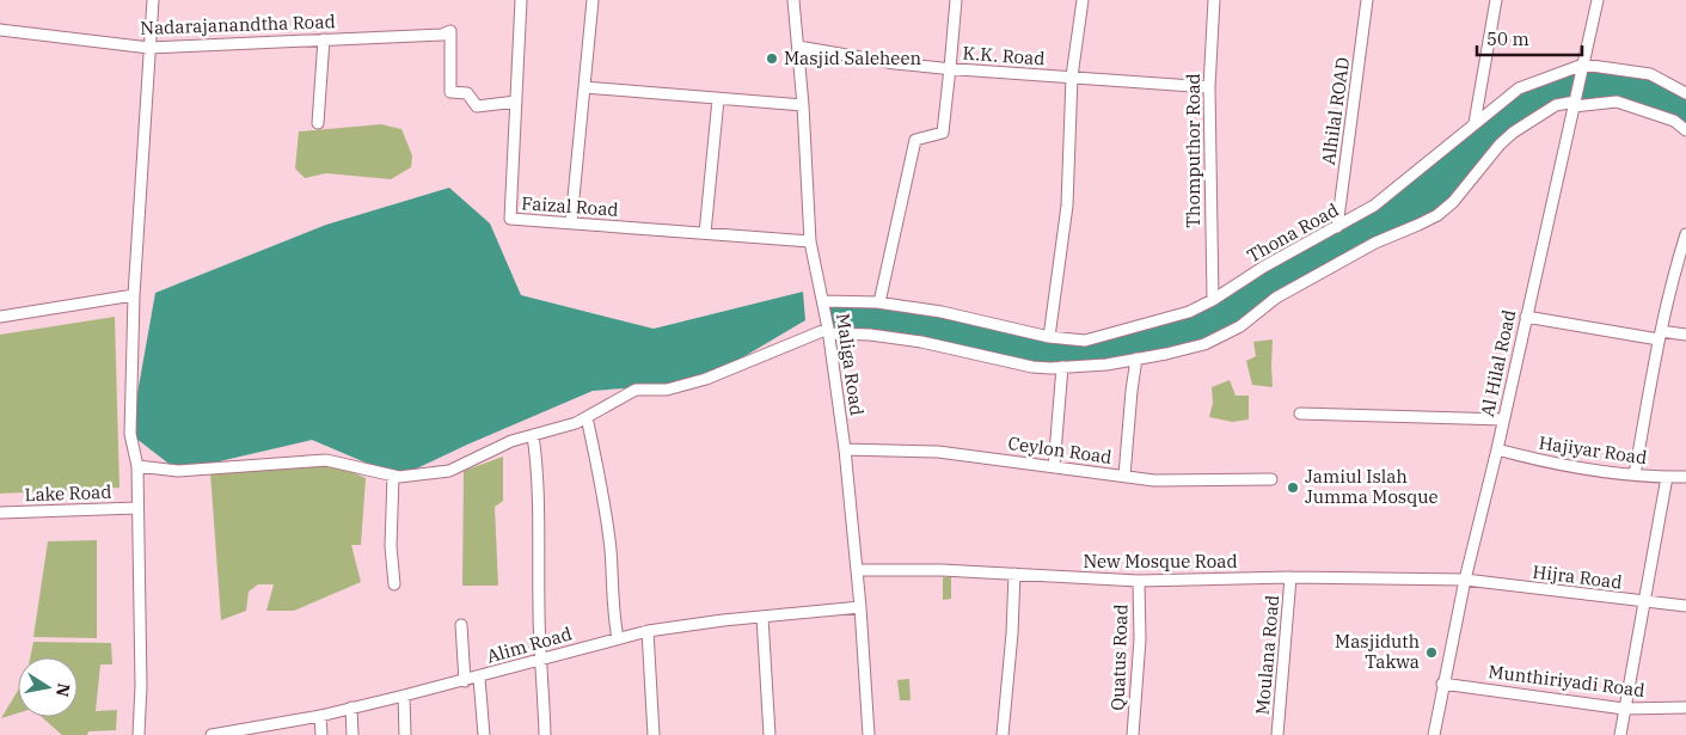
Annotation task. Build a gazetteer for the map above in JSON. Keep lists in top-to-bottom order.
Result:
{
  "streets": {
    "street": [
      "Nadarajanandtha Road",
      "K.K. Road",
      "Alhilal ROAD",
      "Thomputhor Road",
      "Faizal Road",
      "Thona Road",
      "Al Hilal Road",
      "Maliga Road",
      "Ceylon Road",
      "Hajiyar Road",
      "Lake Road",
      "New Mosque Road",
      "Hijra Road",
      "Alim Road",
      "Moulana Road",
      "Quatus Road",
      "Munthiriyadi Road"
    ]
  },
  "crossings": [
    ["Nadarajanandtha Road", "Faizal Road"],
    ["K.K. Road", "Thomputhor Road"],
    ["K.K. Road", "Maliga Road"],
    ["Alhilal ROAD", "Thona Road"],
    ["Thomputhor Road", "Thona Road"],
    ["Faizal Road", "Maliga Road"],
    ["Thona Road", "Al Hilal Road"],
    ["Thona Road", "Maliga Road"],
    ["Al Hilal Road", "Hajiyar Road"],
    ["Al Hilal Road", "New Mosque Road"],
    ["Al Hilal Road", "Hijra Road"],
    ["Al Hilal Road", "Munthiriyadi Road"],
    ["Maliga Road", "Ceylon Road"],
    ["Maliga Road", "New Mosque Road"],
    ["Maliga Road", "Alim Road"],
    ["New Mosque Road", "Hijra Road"],
    ["New Mosque Road", "Moulana Road"],
    ["New Mosque Road", "Quatus Road"]
  ],
  "places": ["Masjid Saleheen", "Jamiul Islah Jumma Mosque", "Masjiduth Takwa"],
  "scale_bar": "50 m",
  "north": "right"
}
